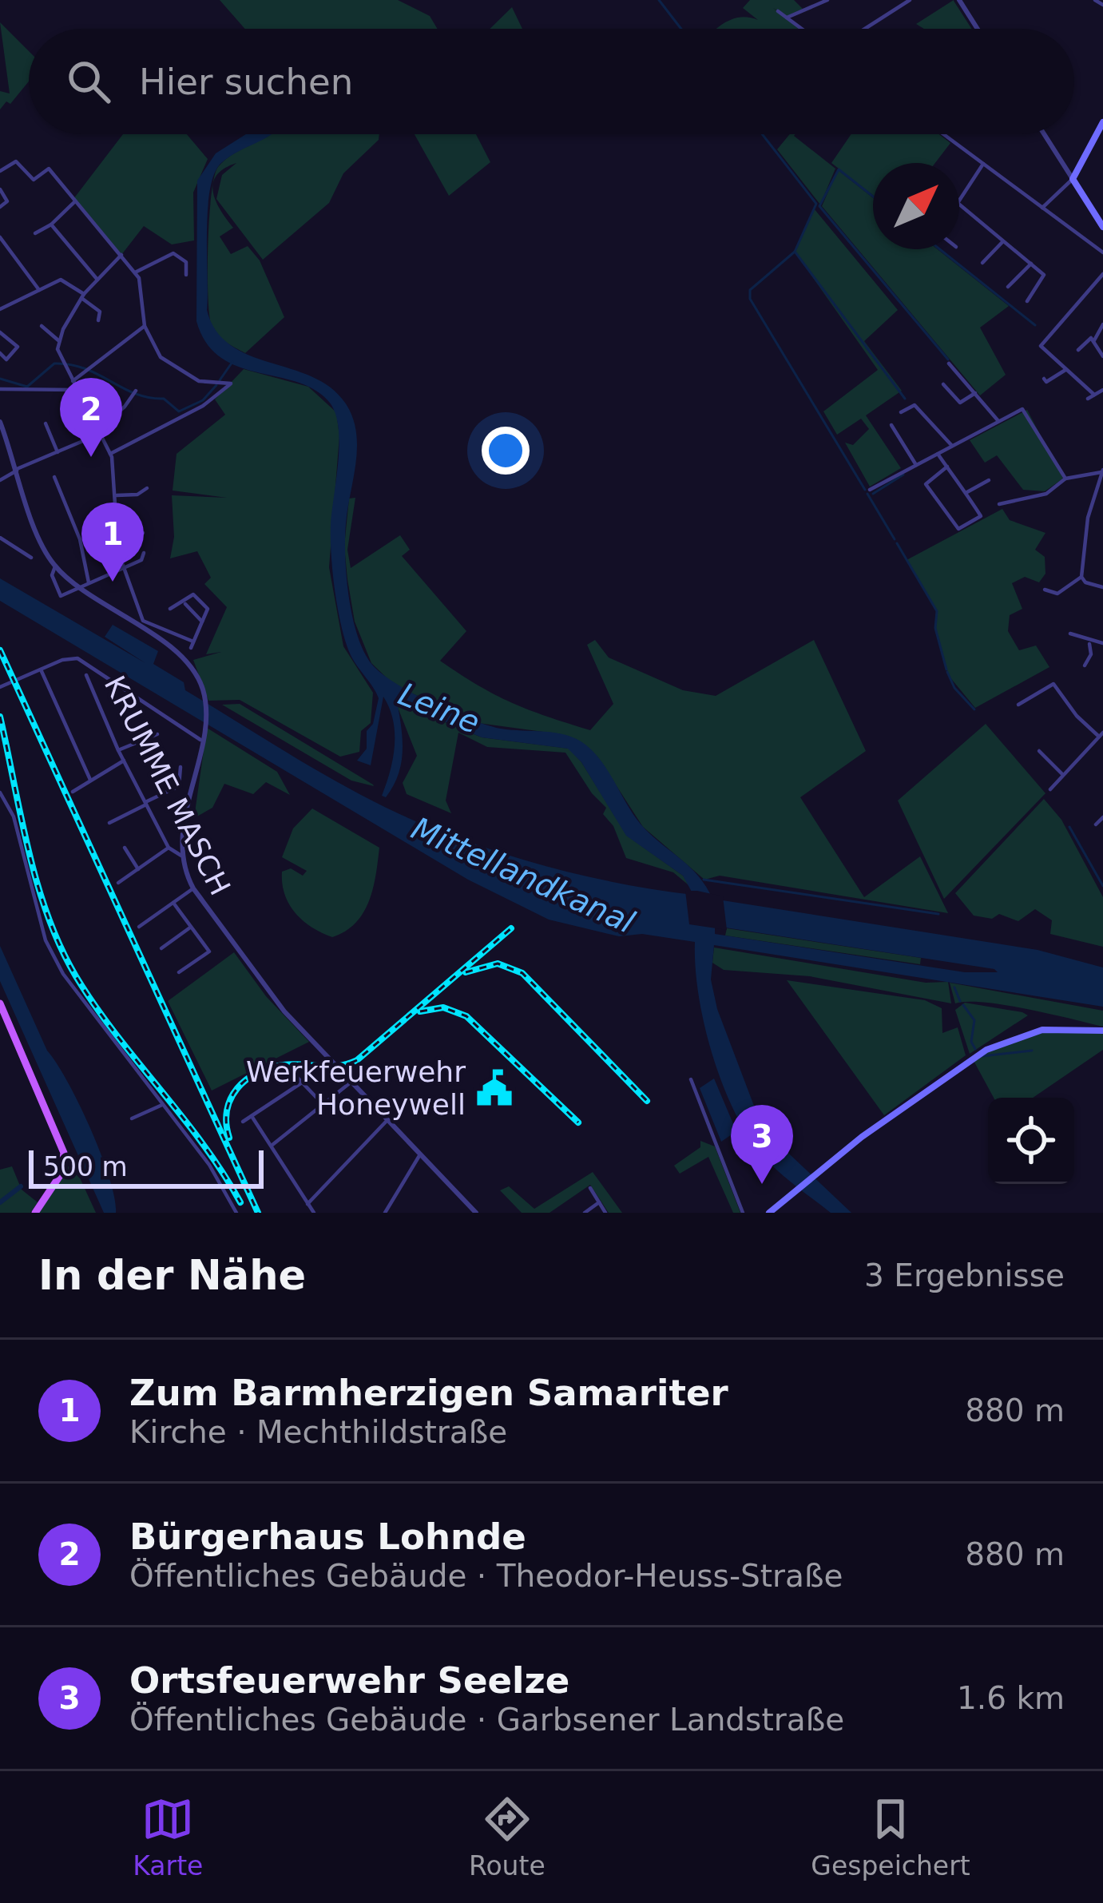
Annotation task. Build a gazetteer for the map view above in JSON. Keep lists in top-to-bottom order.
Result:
{
  "streets": {
    "street": ["KRUMME MASCH"]
  },
  "water": ["Leine", "Mittellandkanal"],
  "places": {
    "public building": ["Werkfeuerwehr Honeywell"]
  },
  "scale_bar": "500 m",
  "north": "top right",
  "page": {
    "search": "Hier suchen",
    "pins": ["2", "1", "3"],
    "scale": "500 m",
    "heading": ["In der Nähe", "3 Ergebnisse"],
    "list": [
      {
        "mark": "1",
        "name": "Zum Barmherzigen Samariter",
        "note": "Kirche · Mechthildstraße",
        "value": "880 m"
      },
      {
        "mark": "2",
        "name": "Bürgerhaus Lohnde",
        "note": "Öffentliches Gebäude · Theodor-Heuss-Straße",
        "value": "880 m"
      },
      {
        "mark": "3",
        "name": "Ortsfeuerwehr Seelze",
        "note": "Öffentliches Gebäude · Garbsener Landstraße",
        "value": "1.6 km"
      }
    ],
    "nav": ["Karte", "Route", "Gespeichert"]
  }
}
